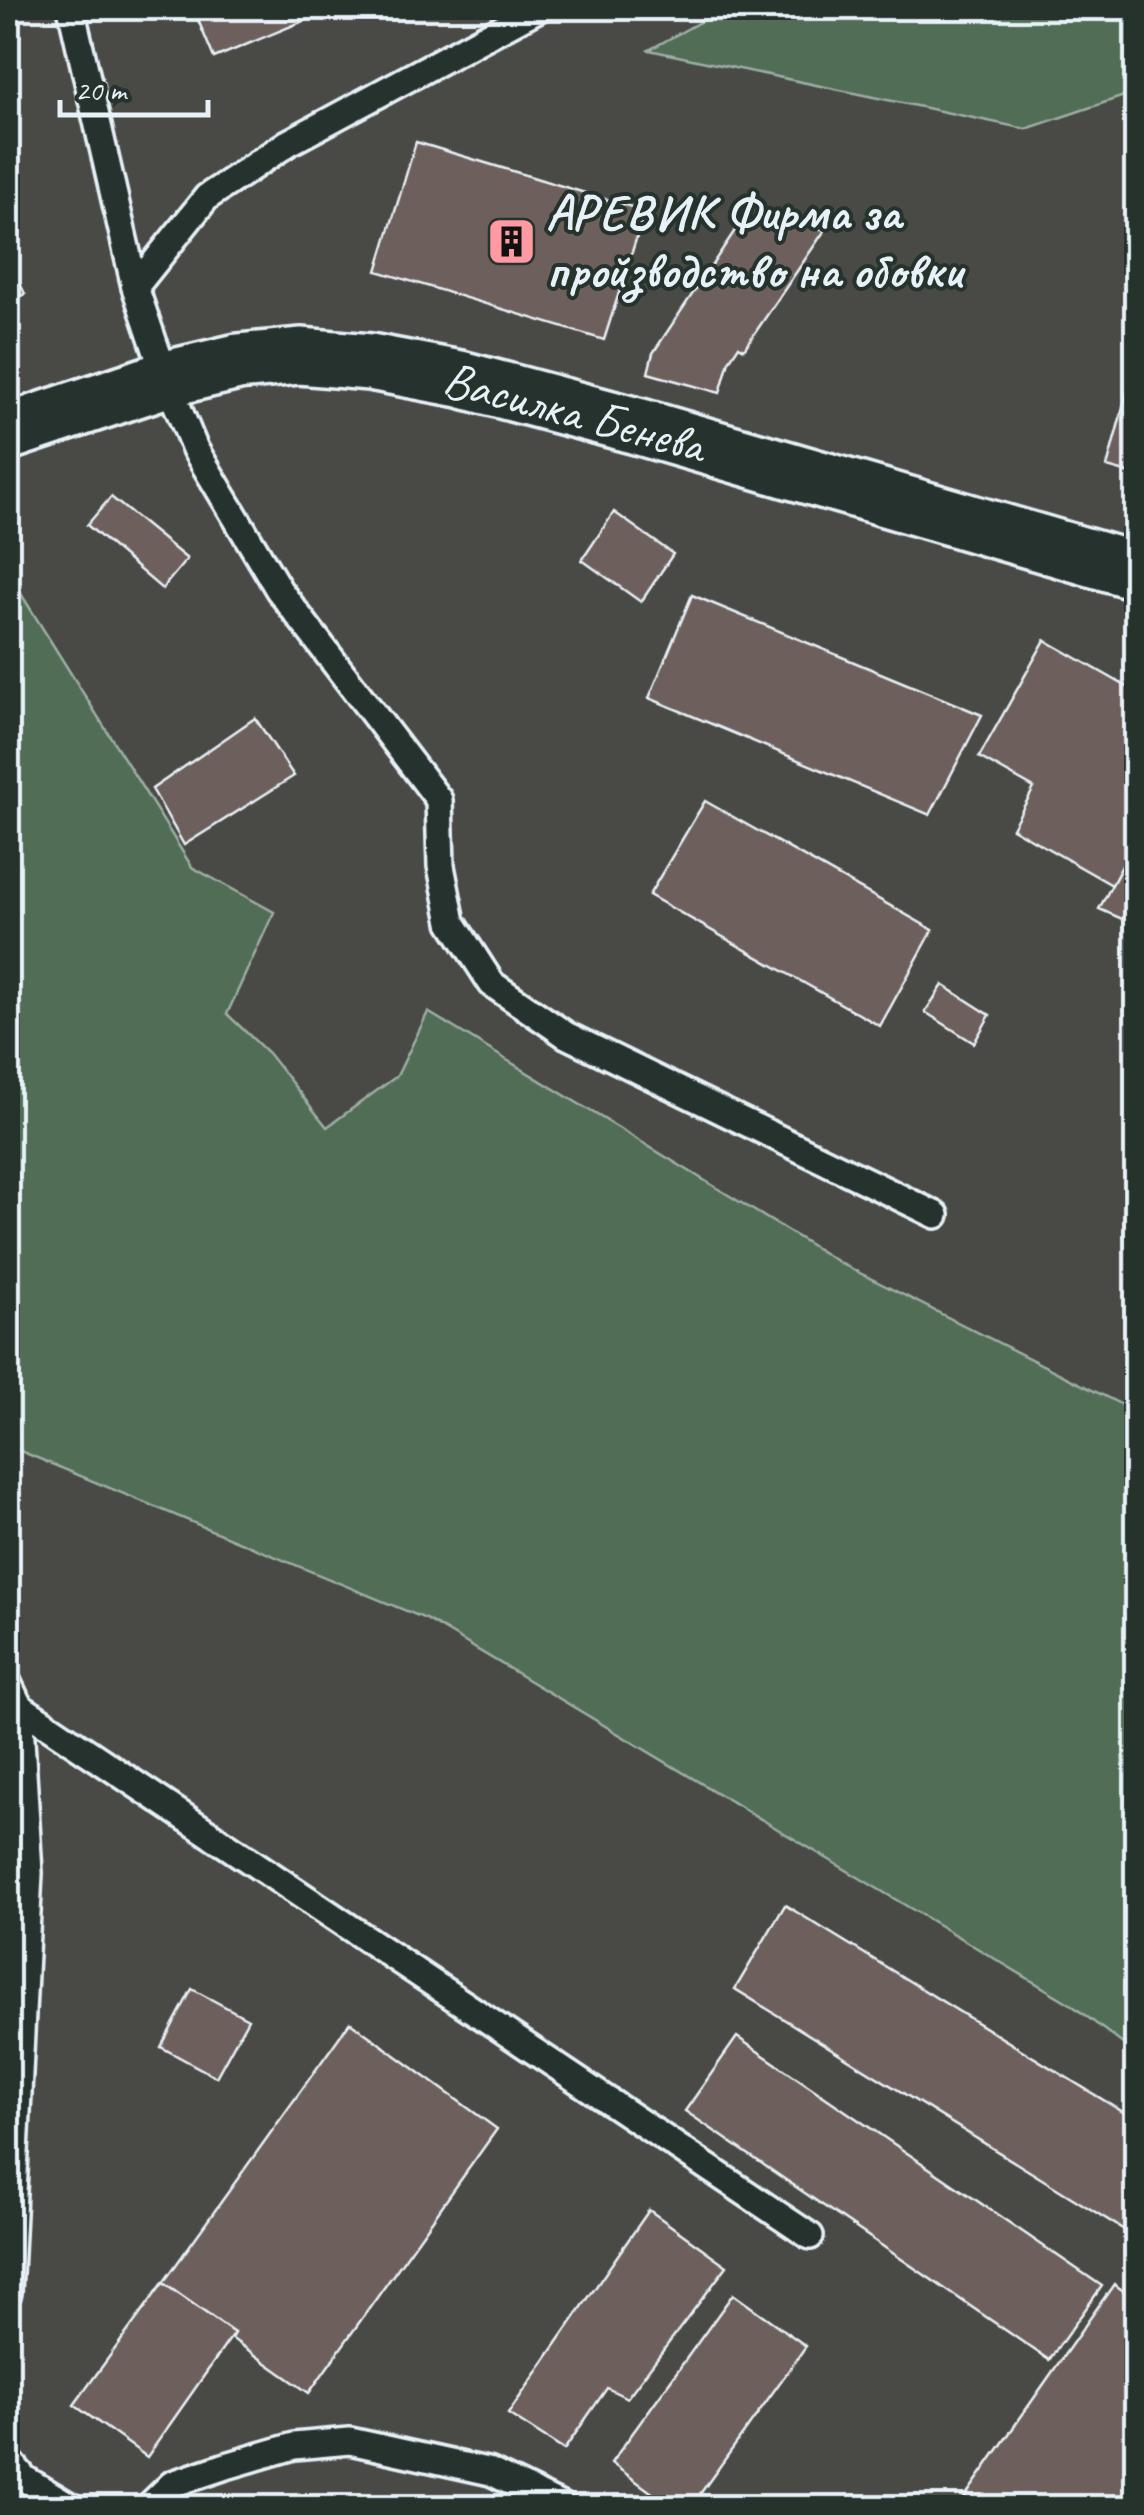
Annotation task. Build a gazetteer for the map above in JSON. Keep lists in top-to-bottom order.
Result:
{
  "streets": {
    "street": ["Василка Бенева"]
  },
  "places": {
    "building": ["АРЕВИК Фирма за пройзводство на обовки"]
  },
  "scale_bar": "20 m"
}
